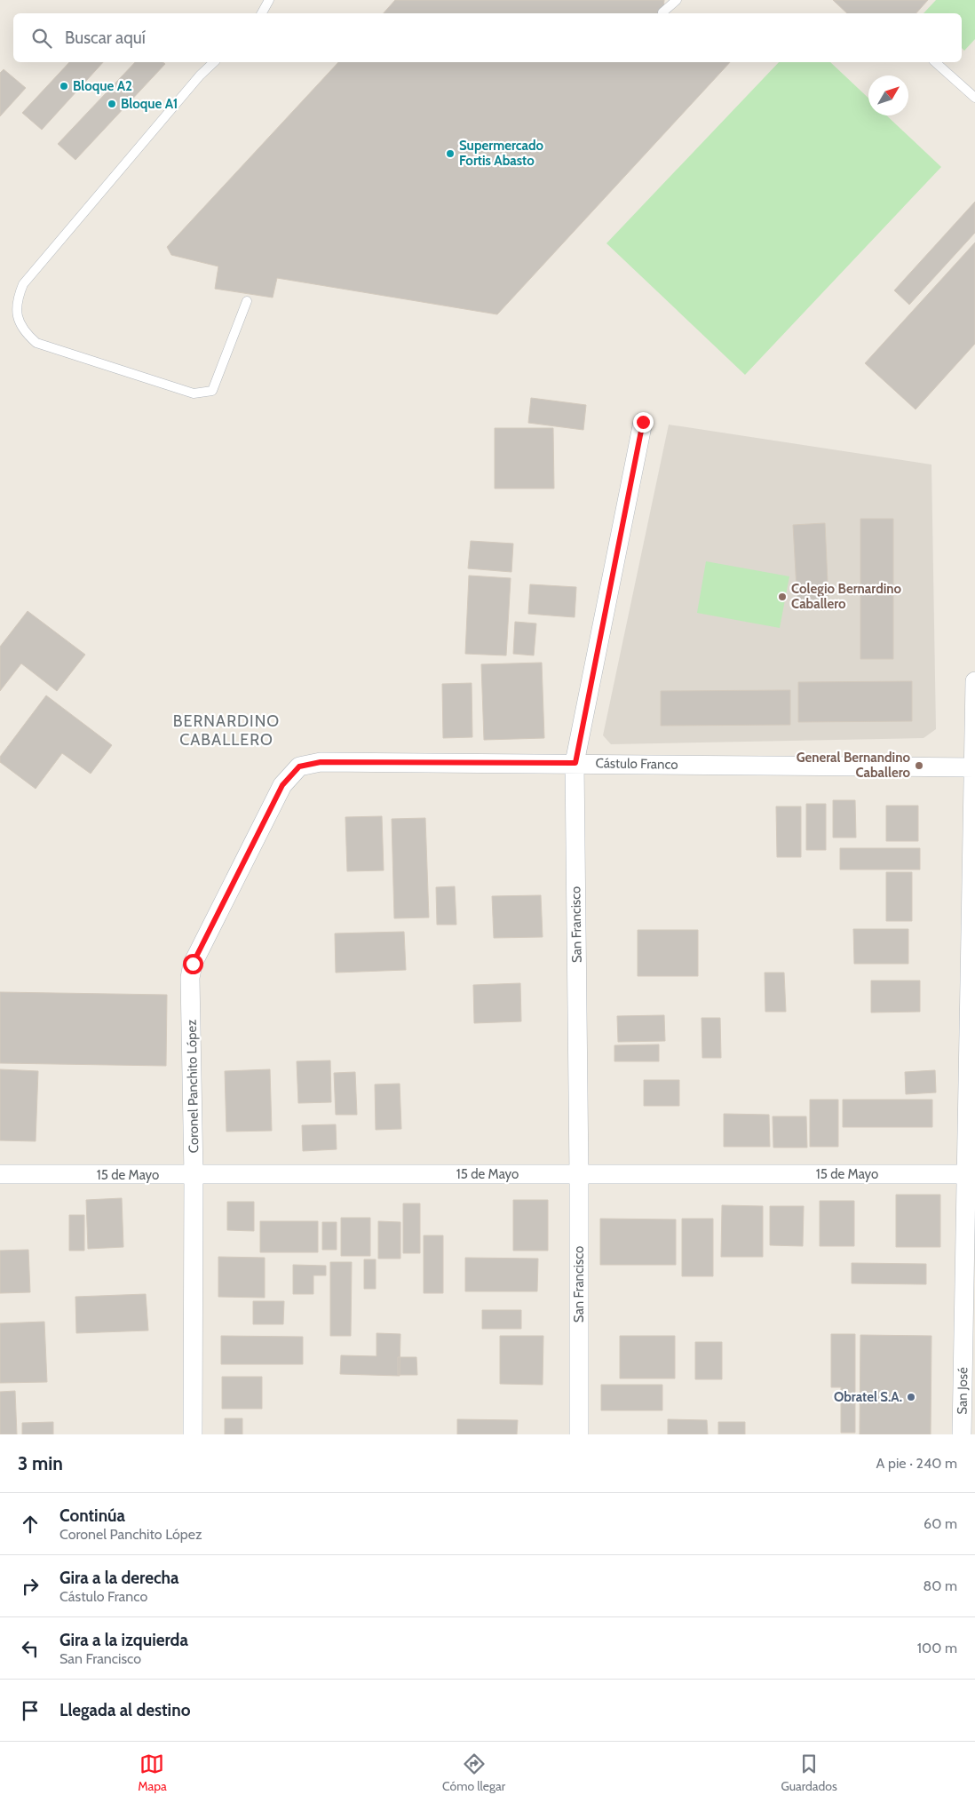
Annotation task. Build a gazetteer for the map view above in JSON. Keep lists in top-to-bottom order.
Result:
{
  "streets": {
    "street": [
      "Cástulo Franco",
      "San Francisco",
      "Coronel Panchito López",
      "15 de Mayo",
      "San José"
    ]
  },
  "crossings": [
    ["Cástulo Franco", "San Francisco"],
    ["Cástulo Franco", "Coronel Panchito López"],
    ["Cástulo Franco", "San José"],
    ["San Francisco", "15 de Mayo"],
    ["Coronel Panchito López", "15 de Mayo"],
    ["15 de Mayo", "San José"]
  ],
  "districts": ["BERNARDINO CABALLERO"],
  "places": [
    "Bloque A2",
    "Bloque A1",
    "Supermercado Fortis Abasto",
    "Colegio Bernardino Caballero",
    "General Bernandino Caballero",
    "Obratel S.A."
  ],
  "north": "top right",
  "page": {
    "search": "Buscar aquí",
    "heading": ["3 min", "A pie · 240 m"],
    "list": [
      ["Continúa", "Coronel Panchito López", "60 m"],
      ["Gira a la derecha", "Cástulo Franco", "80 m"],
      ["Gira a la izquierda", "San Francisco", "100 m"],
      "Llegada al destino"
    ],
    "nav": ["Mapa", "Cómo llegar", "Guardados"]
  }
}
